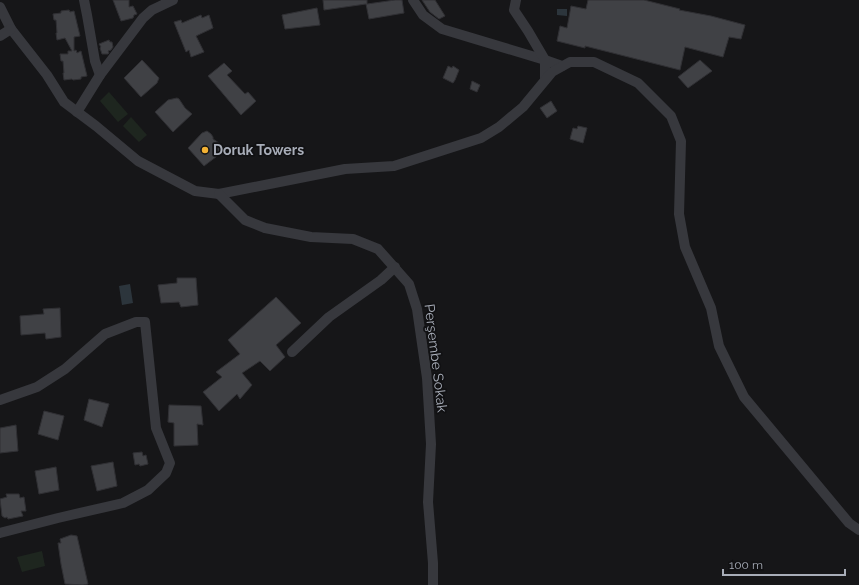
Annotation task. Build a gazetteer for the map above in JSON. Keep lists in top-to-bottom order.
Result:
{
  "streets": {
    "street": ["Perşembe Sokak"]
  },
  "places": ["Doruk Towers"],
  "scale_bar": "100 m"
}
